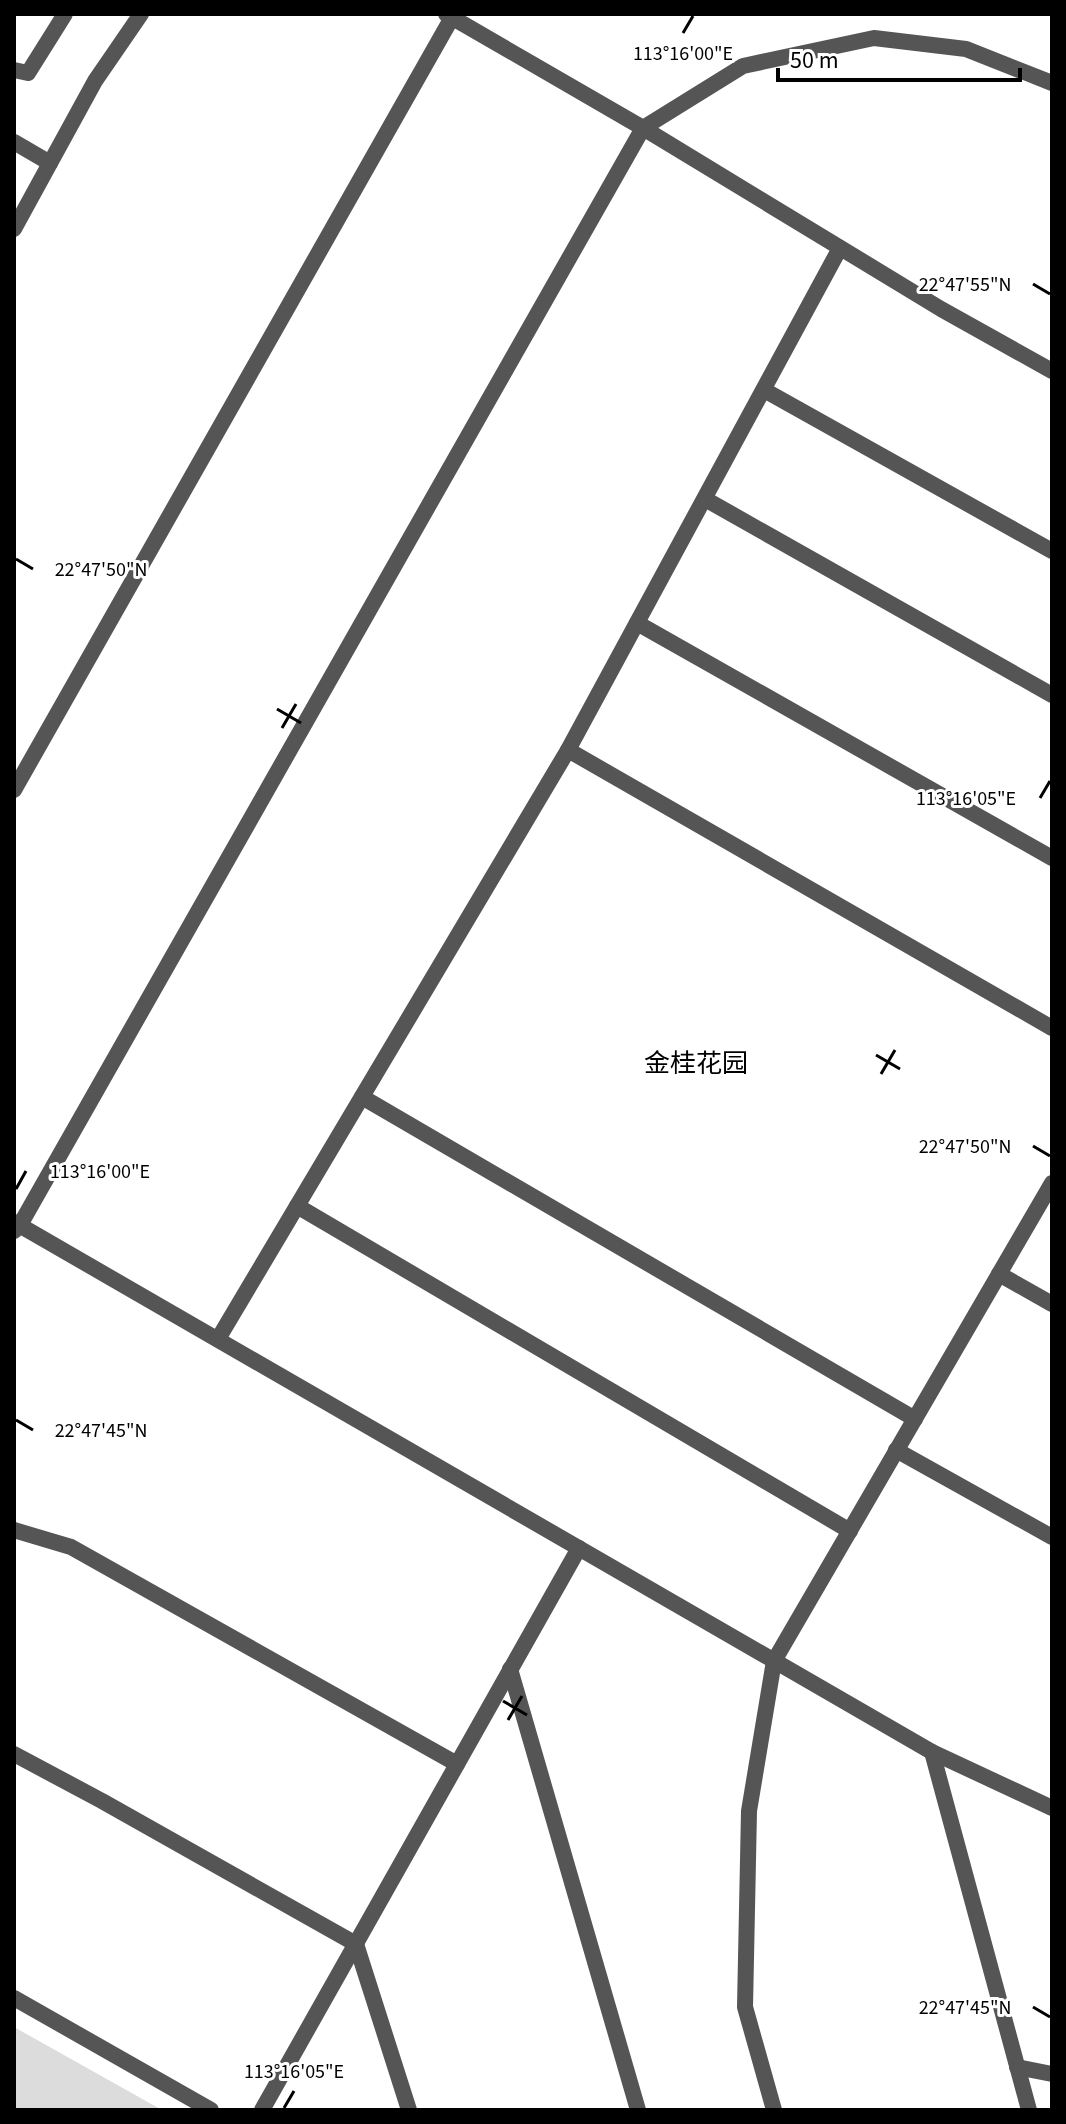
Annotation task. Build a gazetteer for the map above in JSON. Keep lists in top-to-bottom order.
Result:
{
  "districts": ["金桂花园"],
  "scale_bar": "50 m",
  "coordinates": [
    "113°16'00\"E",
    "22°47'55\"N",
    "22°47'50\"N",
    "113°16'05\"E",
    "22°47'45\"N"
  ]
}
